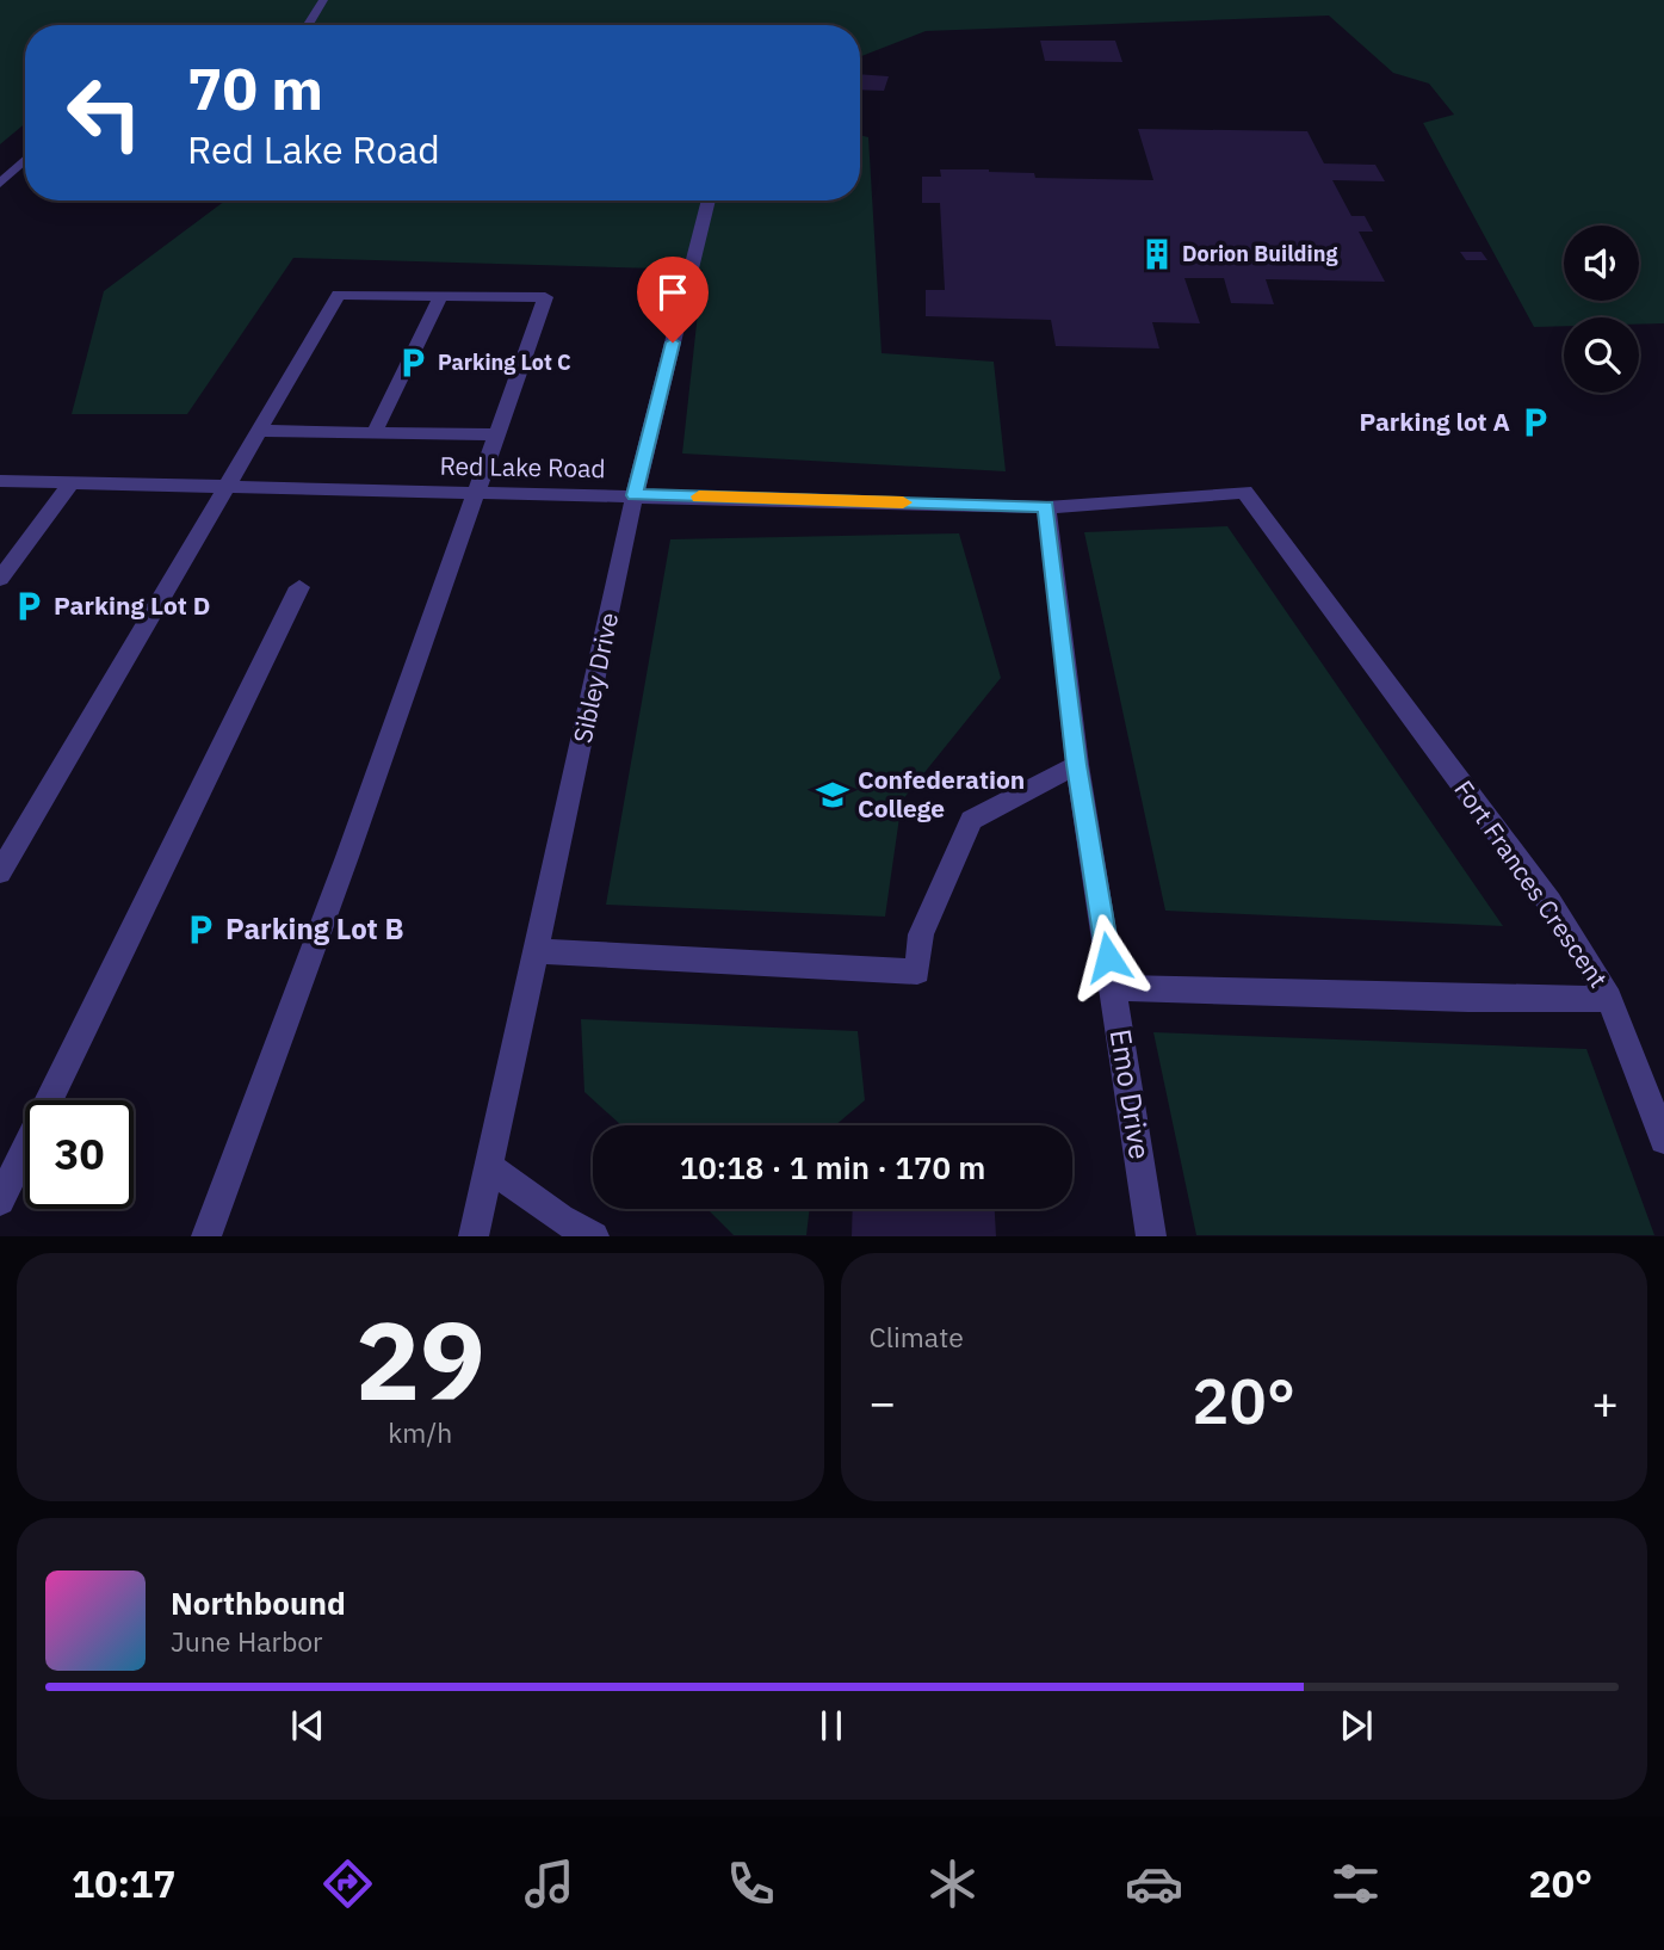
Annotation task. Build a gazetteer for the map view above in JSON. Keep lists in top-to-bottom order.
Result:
{
  "streets": {
    "street": [
      "Red Lake Road",
      "Sibley Drive",
      "Fort Frances Crescent",
      "Emo Drive"
    ]
  },
  "crossings": [
    ["Red Lake Road", "Sibley Drive"],
    ["Red Lake Road", "Fort Frances Crescent"],
    ["Red Lake Road", "Emo Drive"],
    ["Fort Frances Crescent", "Emo Drive"]
  ],
  "places": {
    "building": ["Dorion Building"],
    "parking": [
      "Parking Lot C",
      "Parking lot A",
      "Parking Lot D",
      "Parking Lot B"
    ],
    "school or university": ["Confederation College"]
  },
  "page": {
    "turn": ["70 m", "Red Lake Road"],
    "limit": "30",
    "trip": "10:18 · 1 min · 170 m",
    "tile": [
      ["29", "km/h"],
      "Climate"
    ],
    "heat": ["−", "20°", "+"],
    "song": ["Northbound", "June Harbor"],
    "tabs": ["10:17", "20°"]
  }
}
